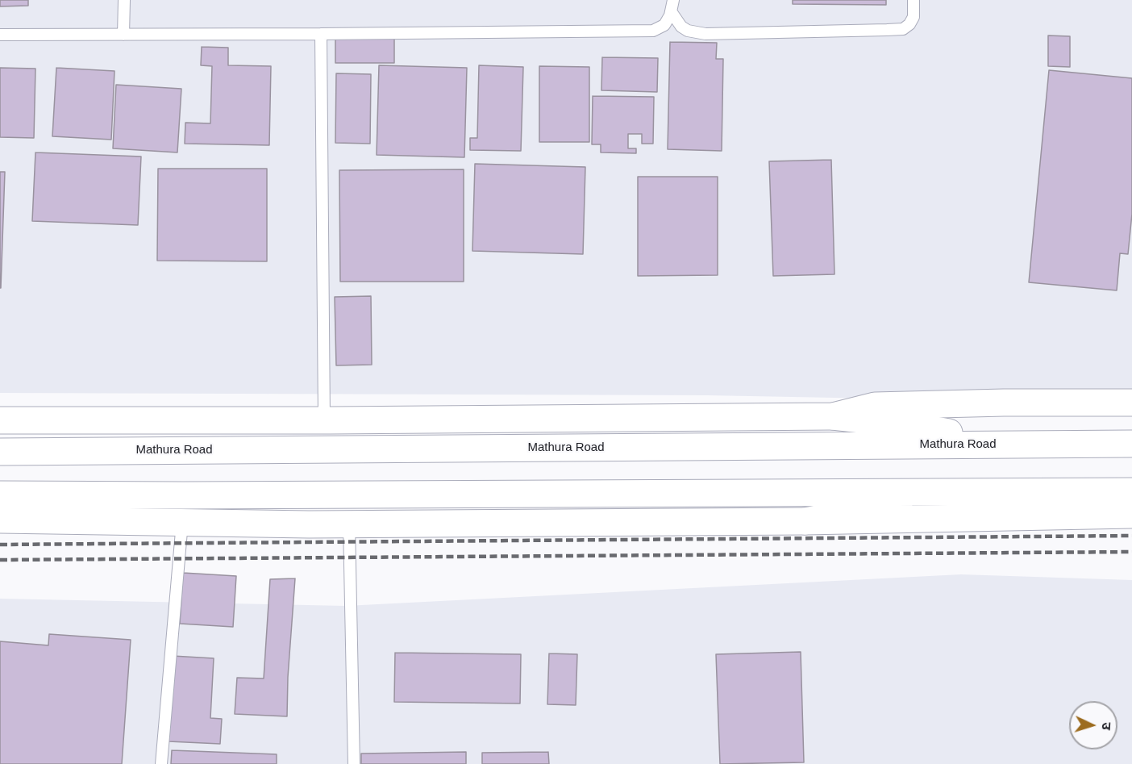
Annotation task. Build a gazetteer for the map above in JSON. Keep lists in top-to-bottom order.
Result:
{
  "streets": {
    "main road": ["Mathura Road"]
  },
  "north": "right"
}
